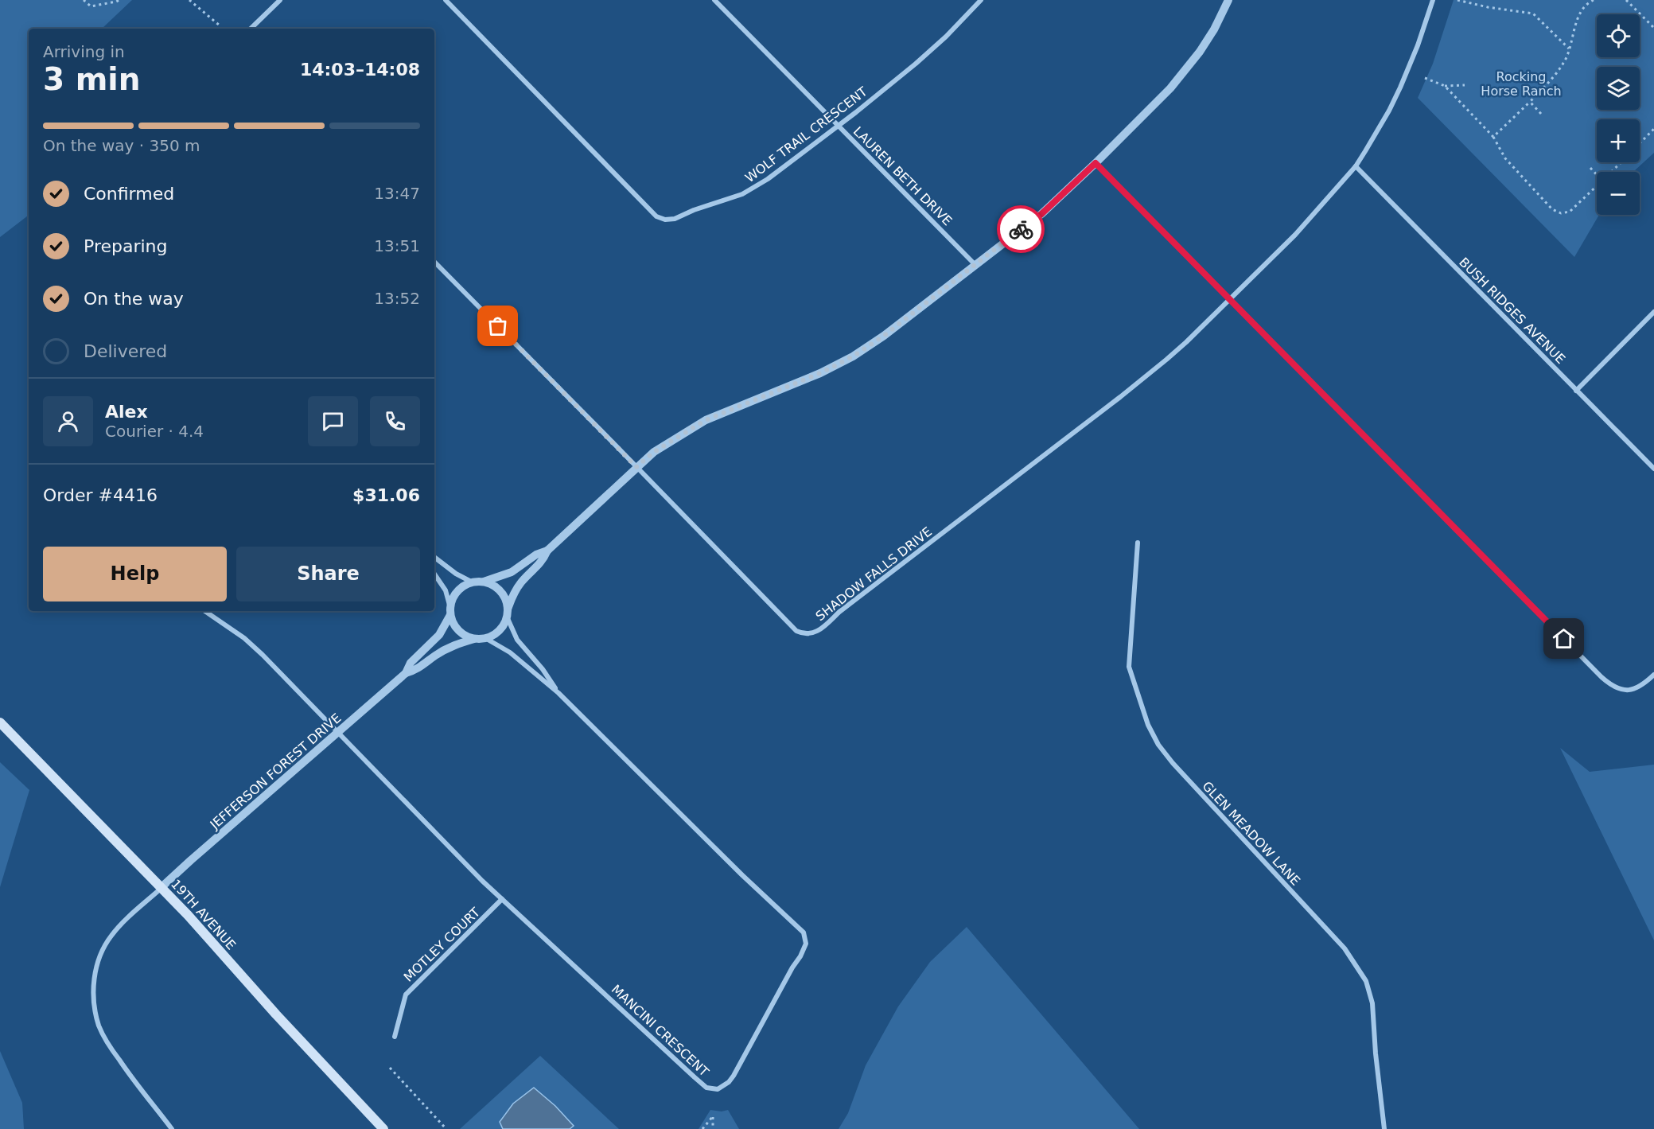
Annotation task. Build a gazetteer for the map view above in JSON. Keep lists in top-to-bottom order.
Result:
{
  "streets": {
    "main road": ["19TH AVENUE"],
    "street": [
      "WOLF TRAIL CRESCENT",
      "LAUREN BETH DRIVE",
      "BUSH RIDGES AVENUE",
      "SHADOW FALLS DRIVE",
      "JEFFERSON FOREST DRIVE",
      "GLEN MEADOW LANE",
      "MOTLEY COURT",
      "MANCINI CRESCENT"
    ]
  },
  "crossings": [
    ["WOLF TRAIL CRESCENT", "LAUREN BETH DRIVE"],
    ["JEFFERSON FOREST DRIVE", "19TH AVENUE"],
    ["JEFFERSON FOREST DRIVE", "MANCINI CRESCENT"],
    ["MOTLEY COURT", "MANCINI CRESCENT"]
  ],
  "parks": ["Rocking Horse Ranch"],
  "page": {
    "map_buttons": ["+", "−"],
    "heading": ["3 min", "Arriving in", "14:03–14:08"],
    "panel": [
      "Alex",
      "Courier · 4.4",
      "Order #4416",
      "$31.06"
    ],
    "bar": "On the way · 350 m",
    "list": [
      ["Confirmed", "13:47"],
      ["Preparing", "13:51"],
      ["On the way", "13:52"],
      "Delivered"
    ],
    "buttons": ["Help", "Share"]
  }
}
